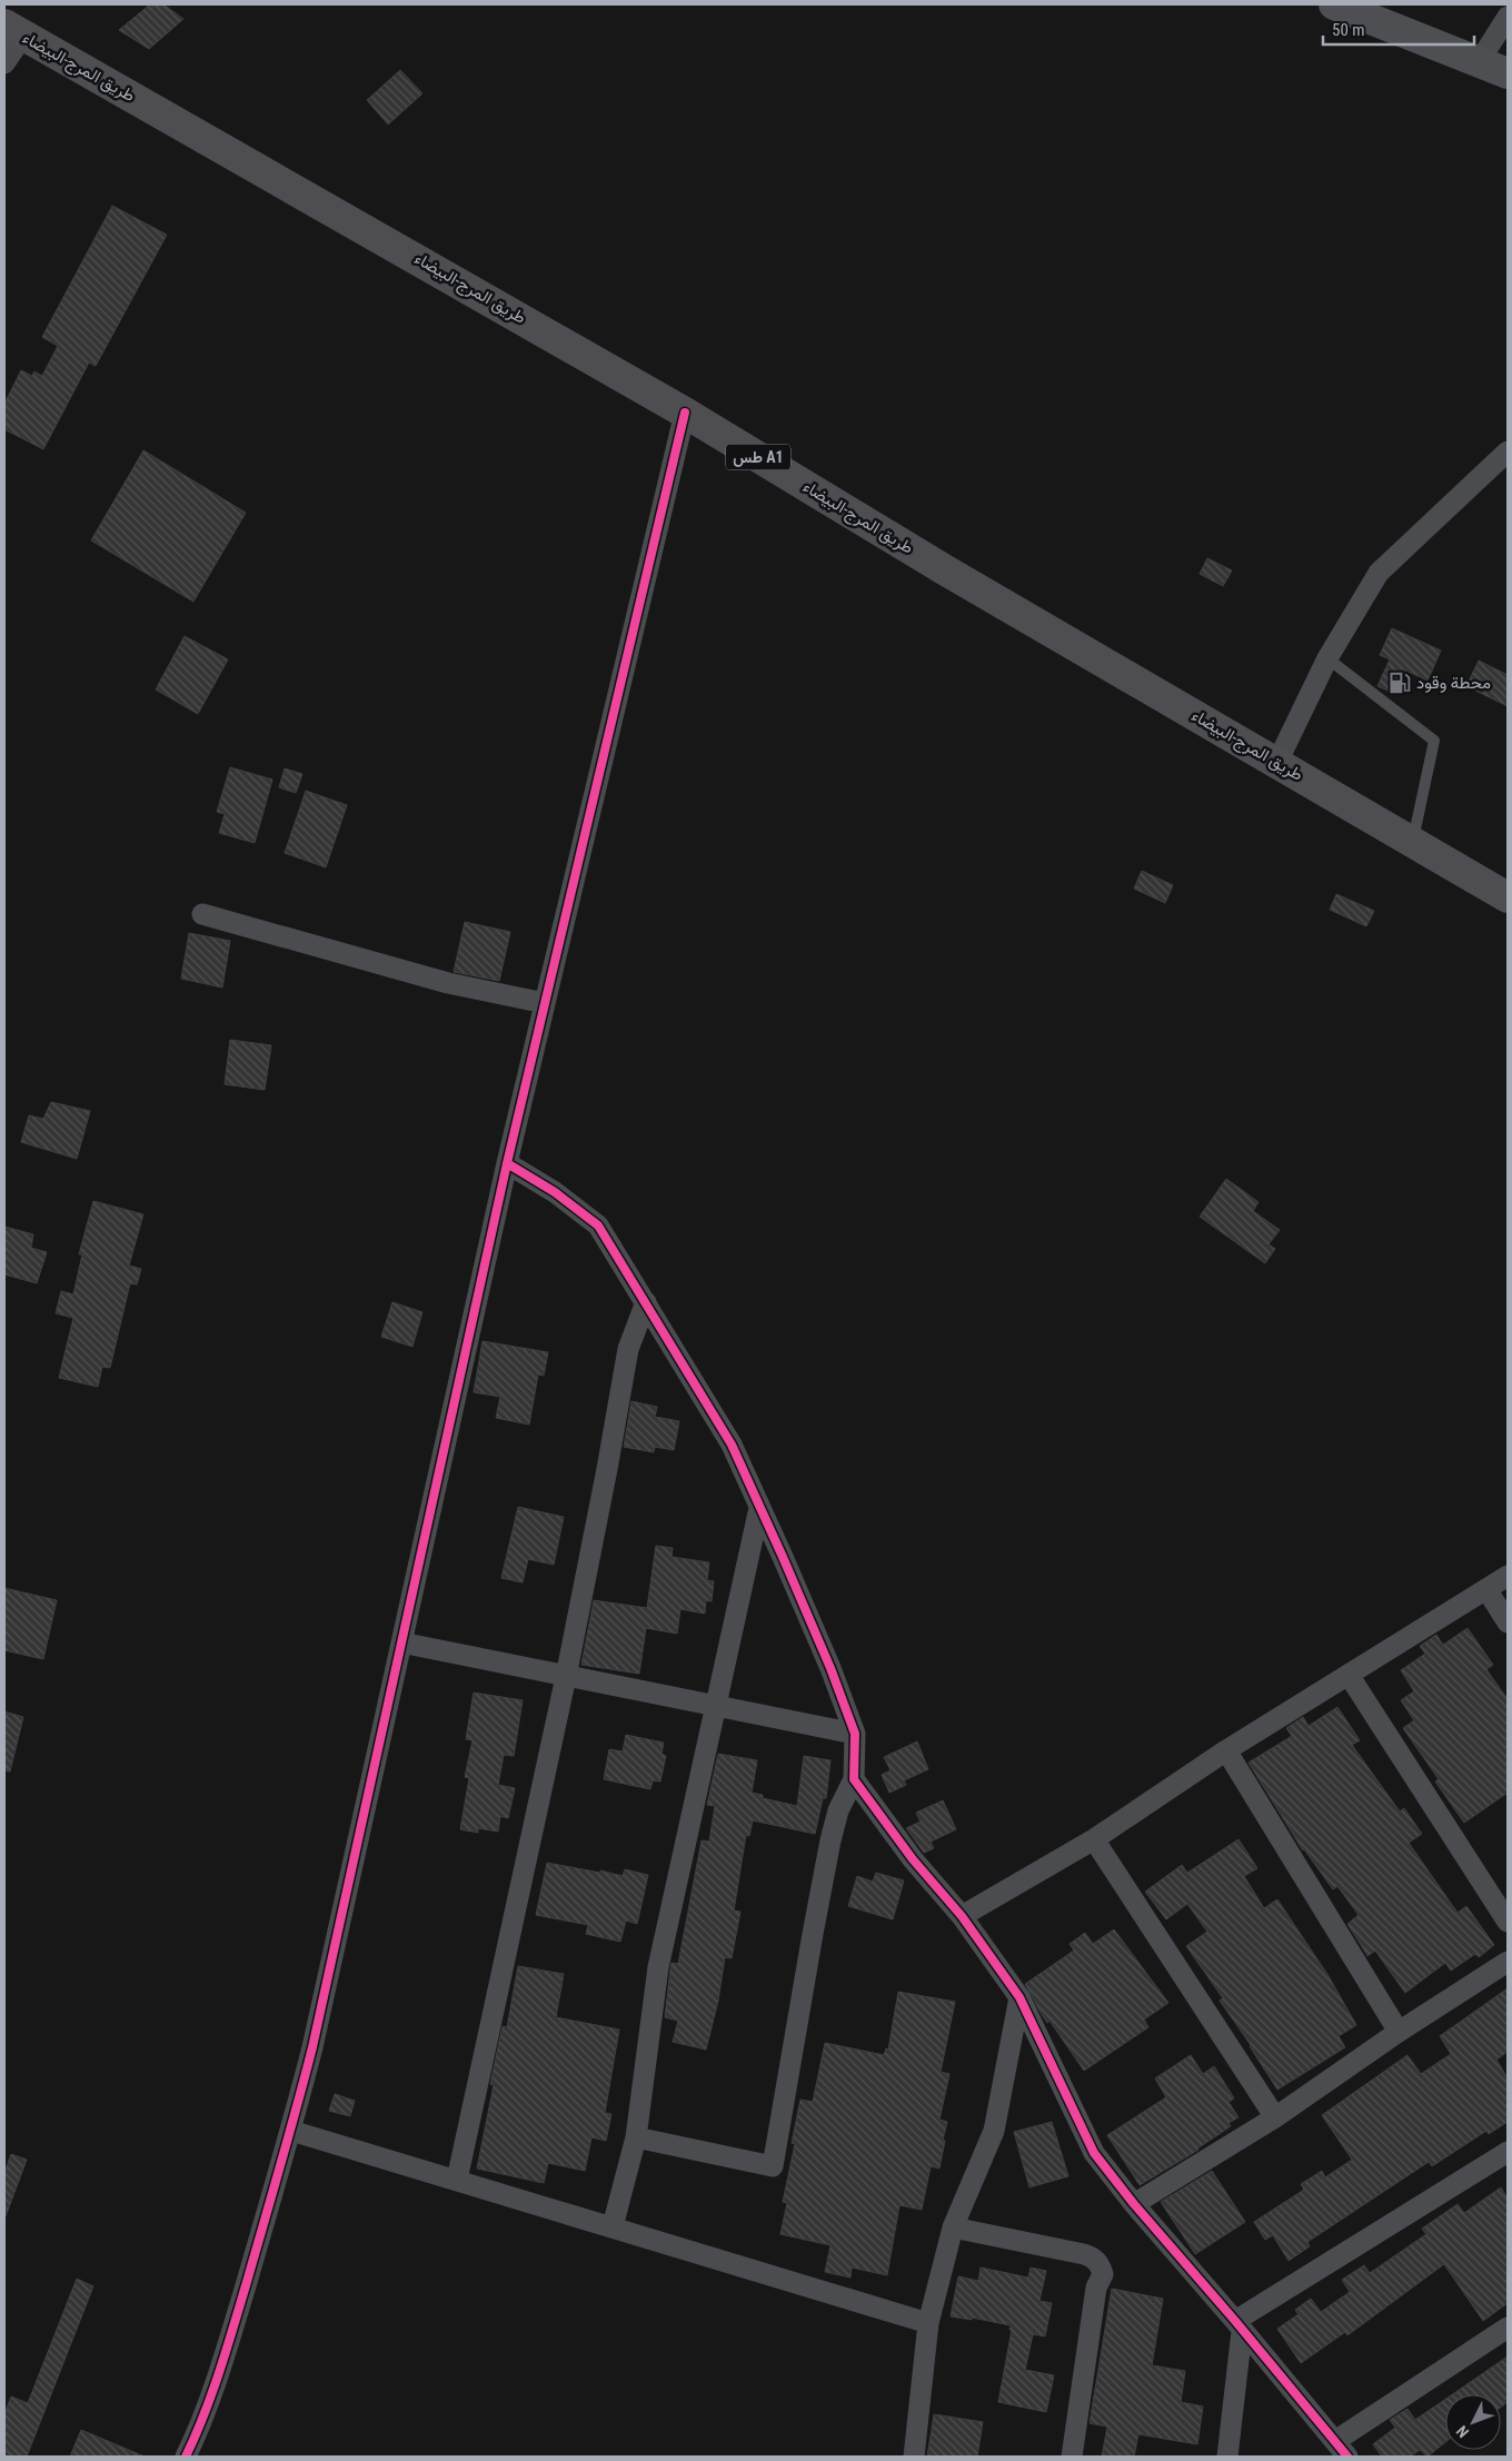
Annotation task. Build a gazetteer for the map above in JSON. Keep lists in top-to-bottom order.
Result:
{
  "streets": {
    "highway": ["طريق المرج-البيضاء", "طس A1"]
  },
  "places": {
    "fuel station": ["محطة وقود"]
  },
  "scale_bar": "50 m",
  "north": "bottom left"
}
